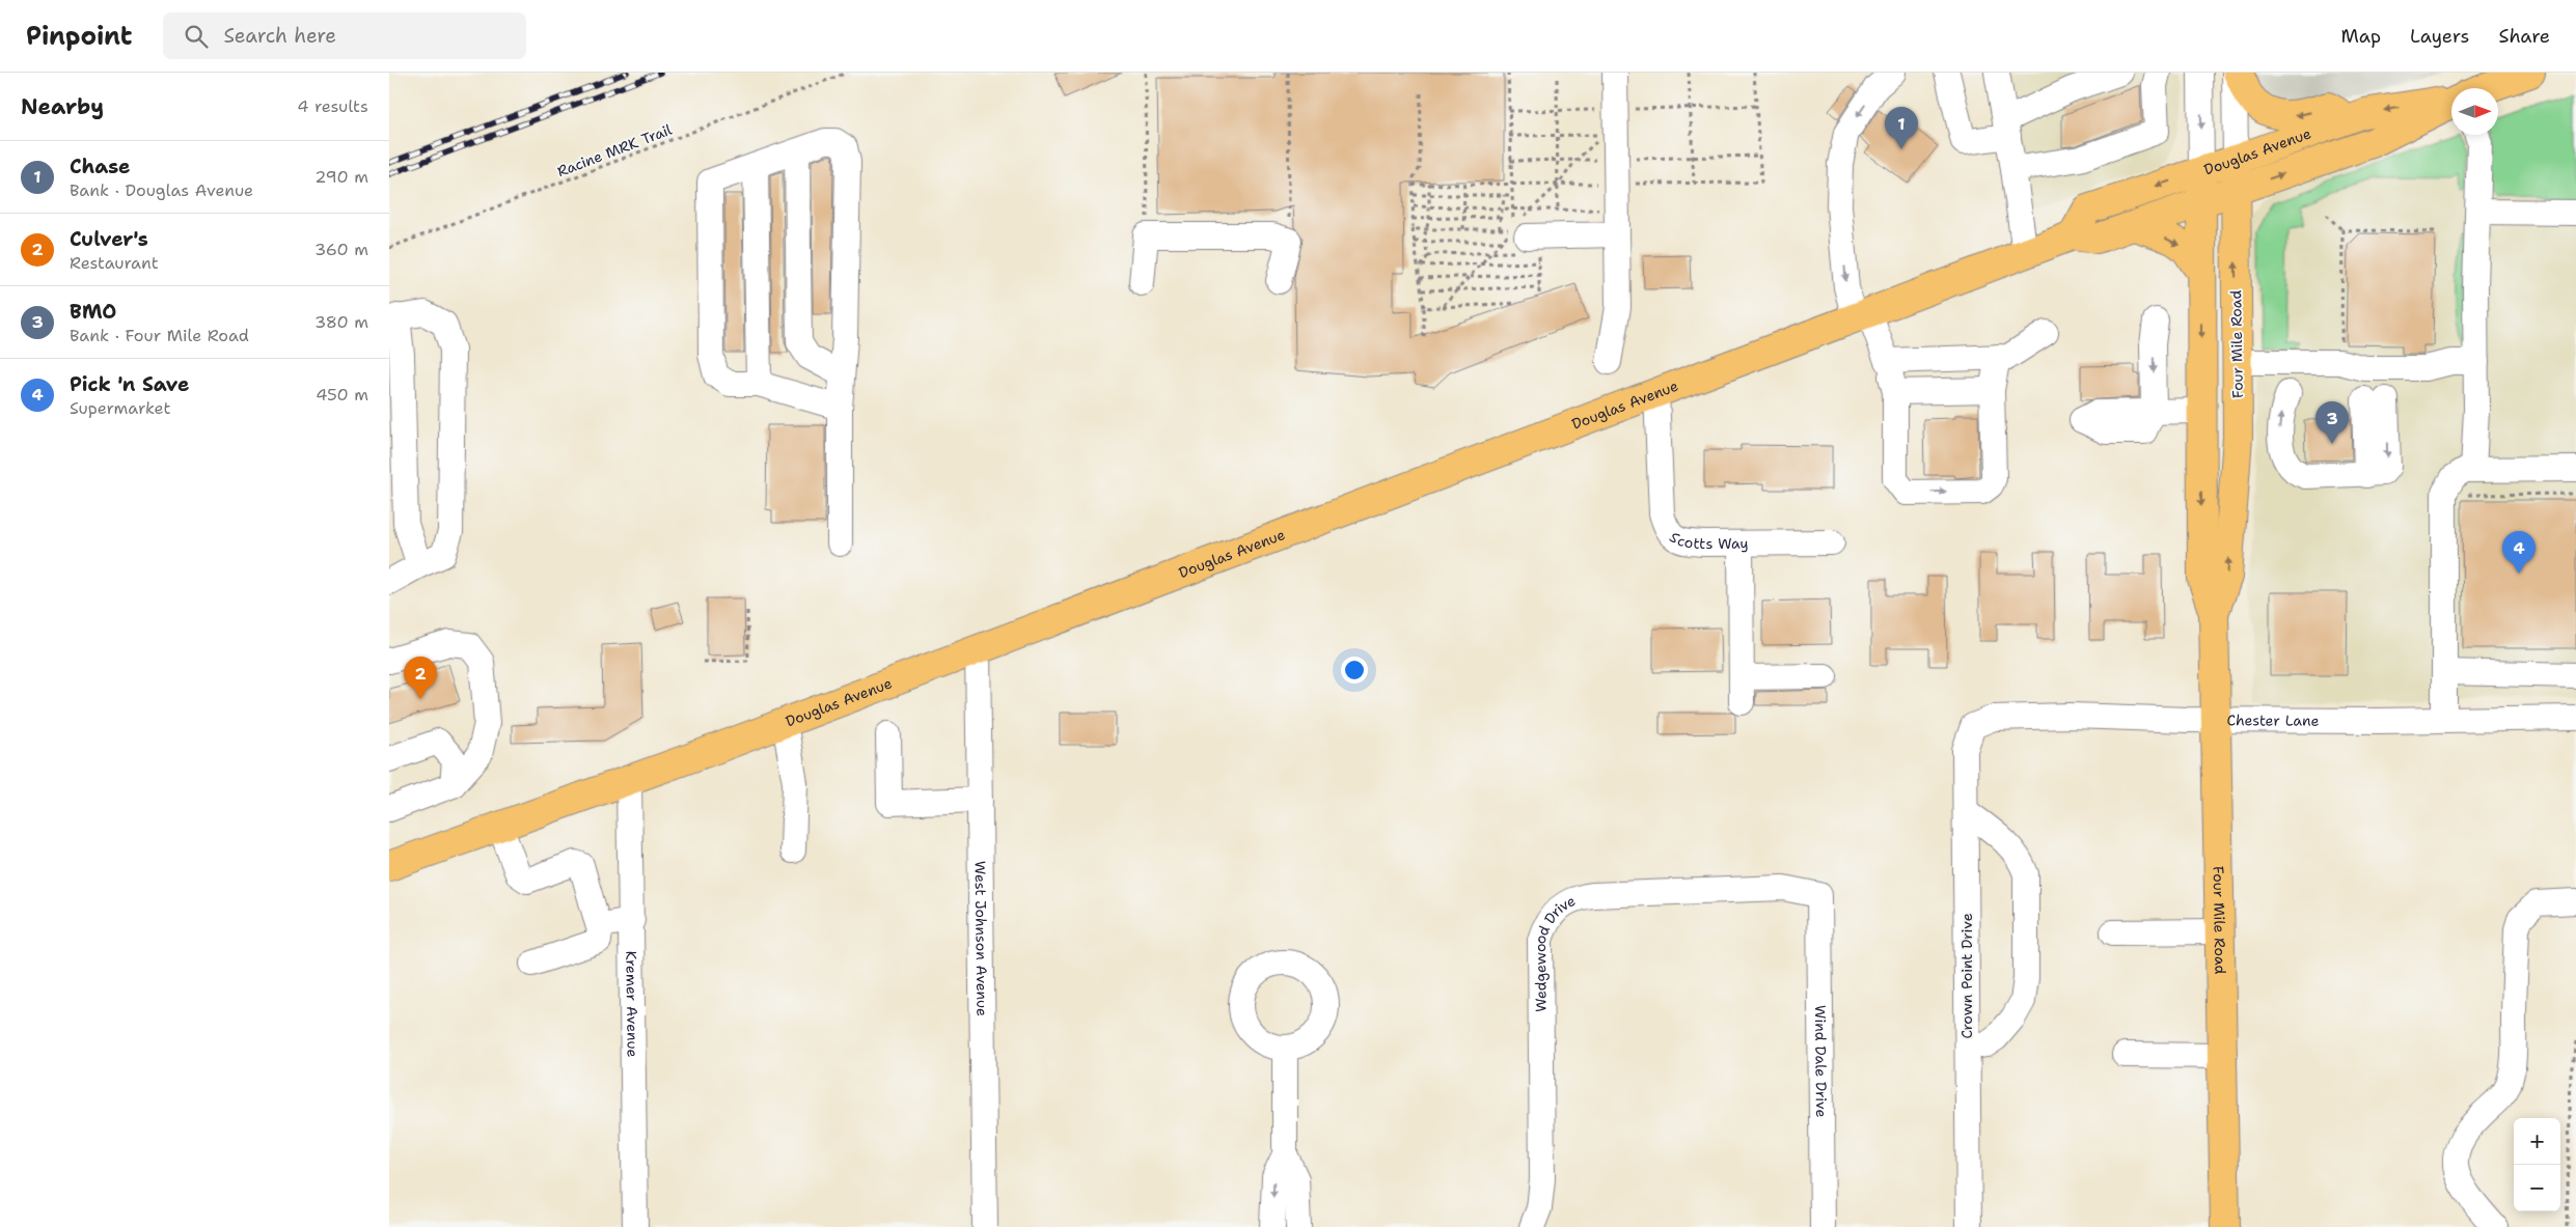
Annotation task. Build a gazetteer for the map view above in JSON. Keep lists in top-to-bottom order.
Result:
{
  "streets": {
    "main road": ["Douglas Avenue", "Four Mile Road"],
    "street": [
      "Scotts Way",
      "Chester Lane",
      "West Johnson Avenue",
      "Wedgewood Drive",
      "Crown Point Drive",
      "Kremer Avenue",
      "Wind Dale Drive"
    ],
    "path": ["Racine MRK Trail"]
  },
  "crossings": [
    ["Douglas Avenue", "Four Mile Road"],
    ["Douglas Avenue", "Scotts Way"],
    ["Douglas Avenue", "West Johnson Avenue"],
    ["Douglas Avenue", "Kremer Avenue"],
    ["Four Mile Road", "Chester Lane"],
    ["Chester Lane", "Crown Point Drive"],
    ["Wedgewood Drive", "Wind Dale Drive"]
  ],
  "north": "right",
  "page": {
    "header": "Pinpoint",
    "search": "Search here",
    "nav": ["Map", "Layers", "Share"],
    "heading": ["Nearby", "4 results"],
    "pins": [
      "1",
      "3",
      "4",
      "2"
    ],
    "list": [
      {
        "mark": "1",
        "name": "Chase",
        "note": "Bank · Douglas Avenue",
        "value": "290 m"
      },
      {
        "mark": "2",
        "name": "Culver's",
        "note": "Restaurant",
        "value": "360 m"
      },
      {
        "mark": "3",
        "name": "BMO",
        "note": "Bank · Four Mile Road",
        "value": "380 m"
      },
      {
        "mark": "4",
        "name": "Pick 'n Save",
        "note": "Supermarket",
        "value": "450 m"
      }
    ],
    "map_buttons": ["+", "−"]
  }
}
